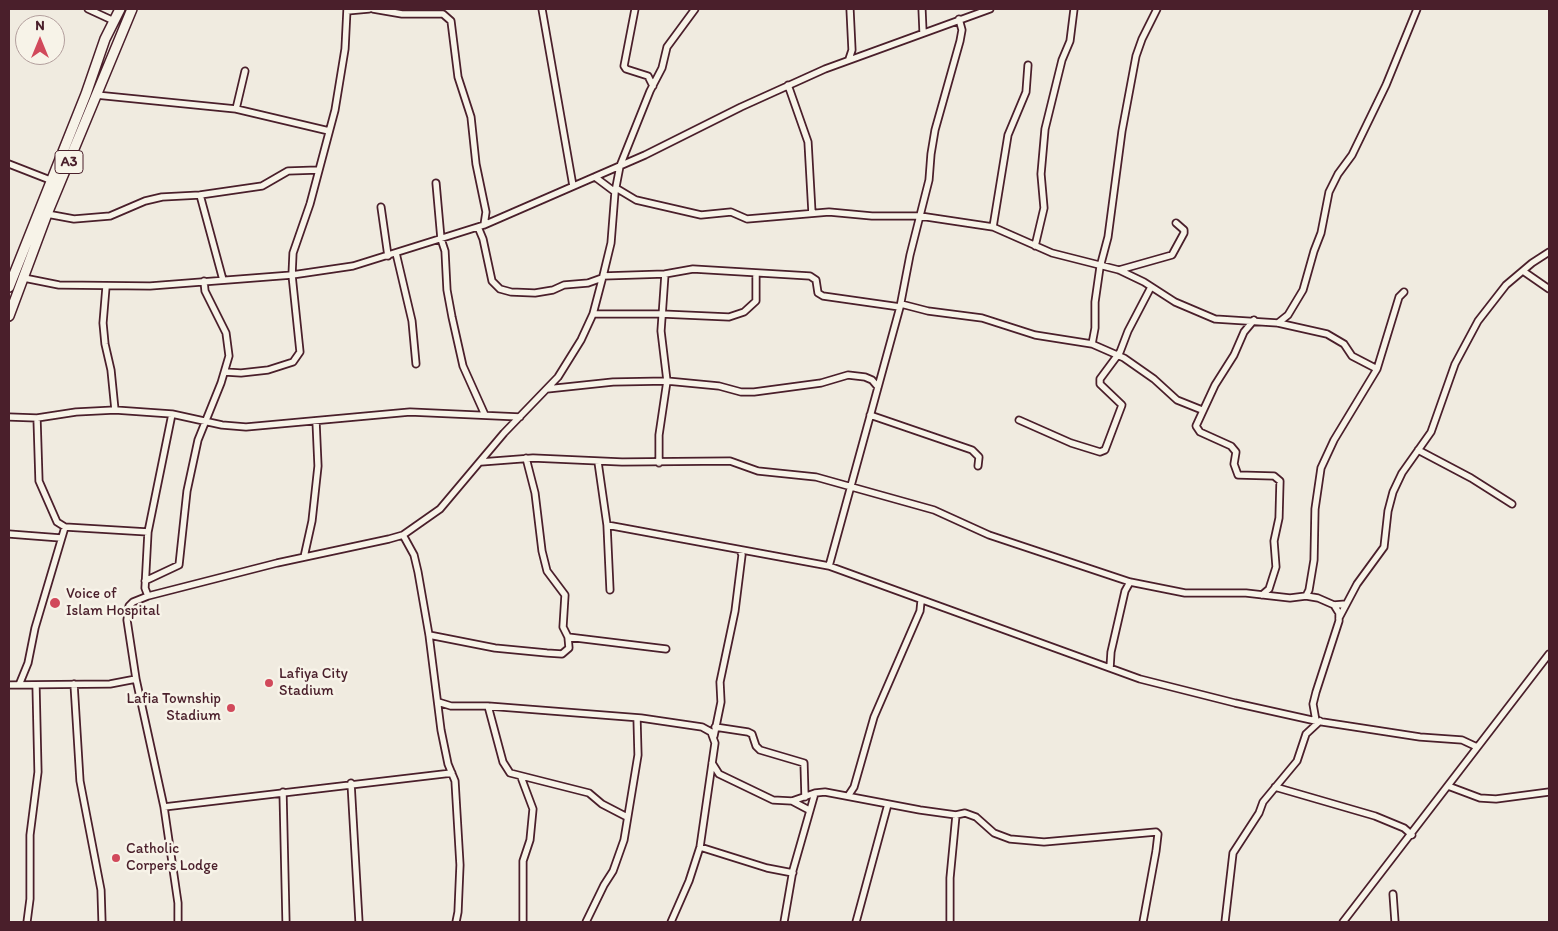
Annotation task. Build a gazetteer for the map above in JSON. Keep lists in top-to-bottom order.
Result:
{
  "streets": {
    "highway": ["A3"]
  },
  "places": [
    "Voice of Islam Hospital",
    "Lafiya City Stadium",
    "Lafia Township Stadium",
    "Catholic Corpers Lodge"
  ],
  "north": "top"
}
